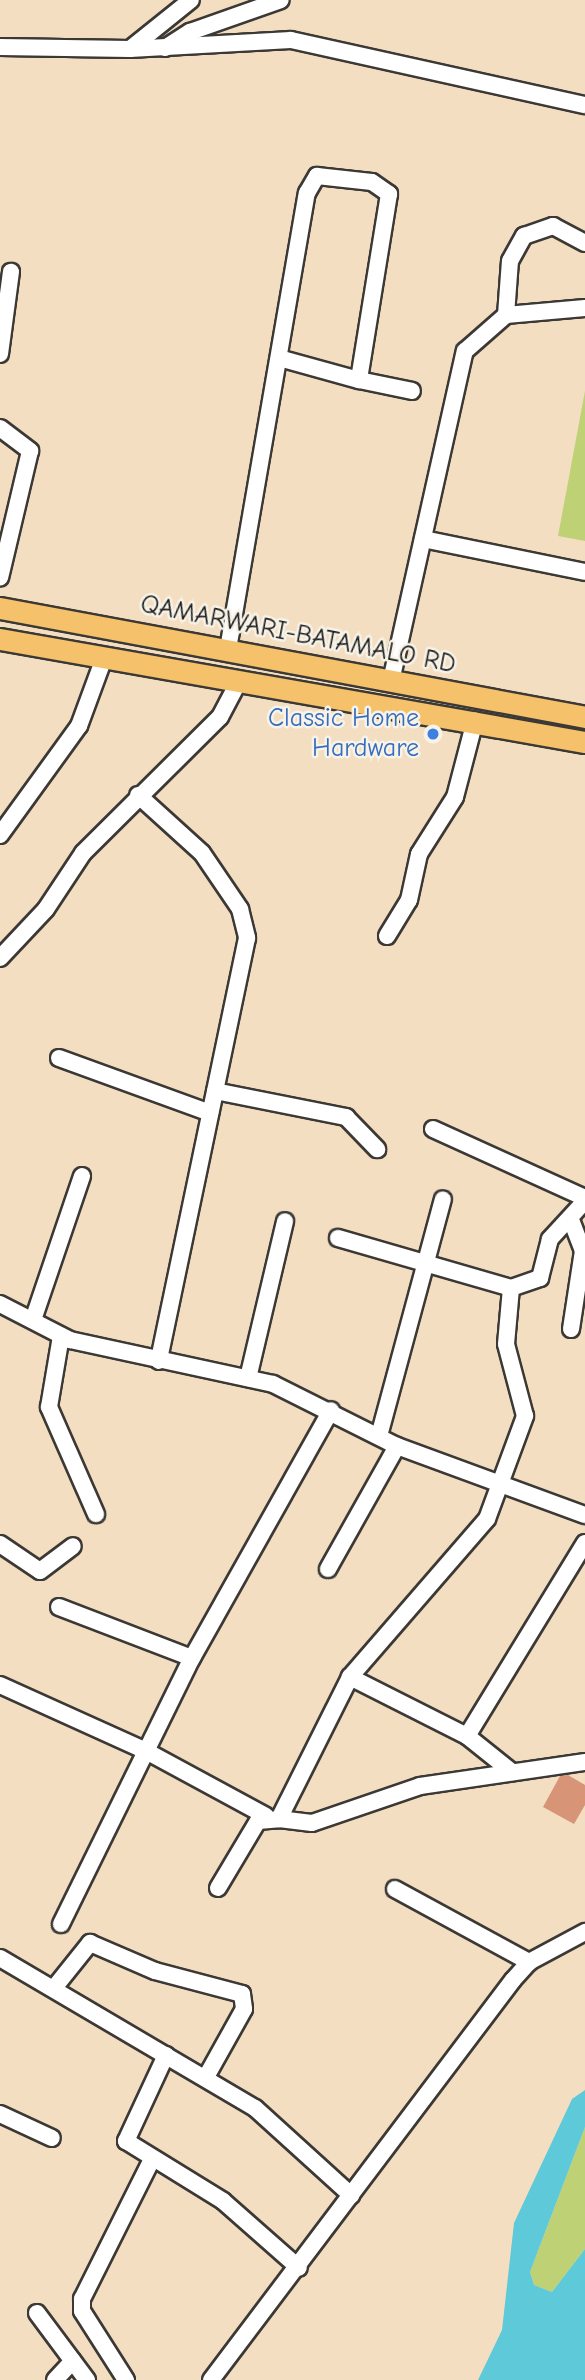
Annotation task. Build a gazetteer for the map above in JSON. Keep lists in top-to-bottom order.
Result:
{
  "streets": {
    "main road": ["QAMARWARI-BATAMALO RD"]
  },
  "places": ["Classic Home Hardware"]
}
